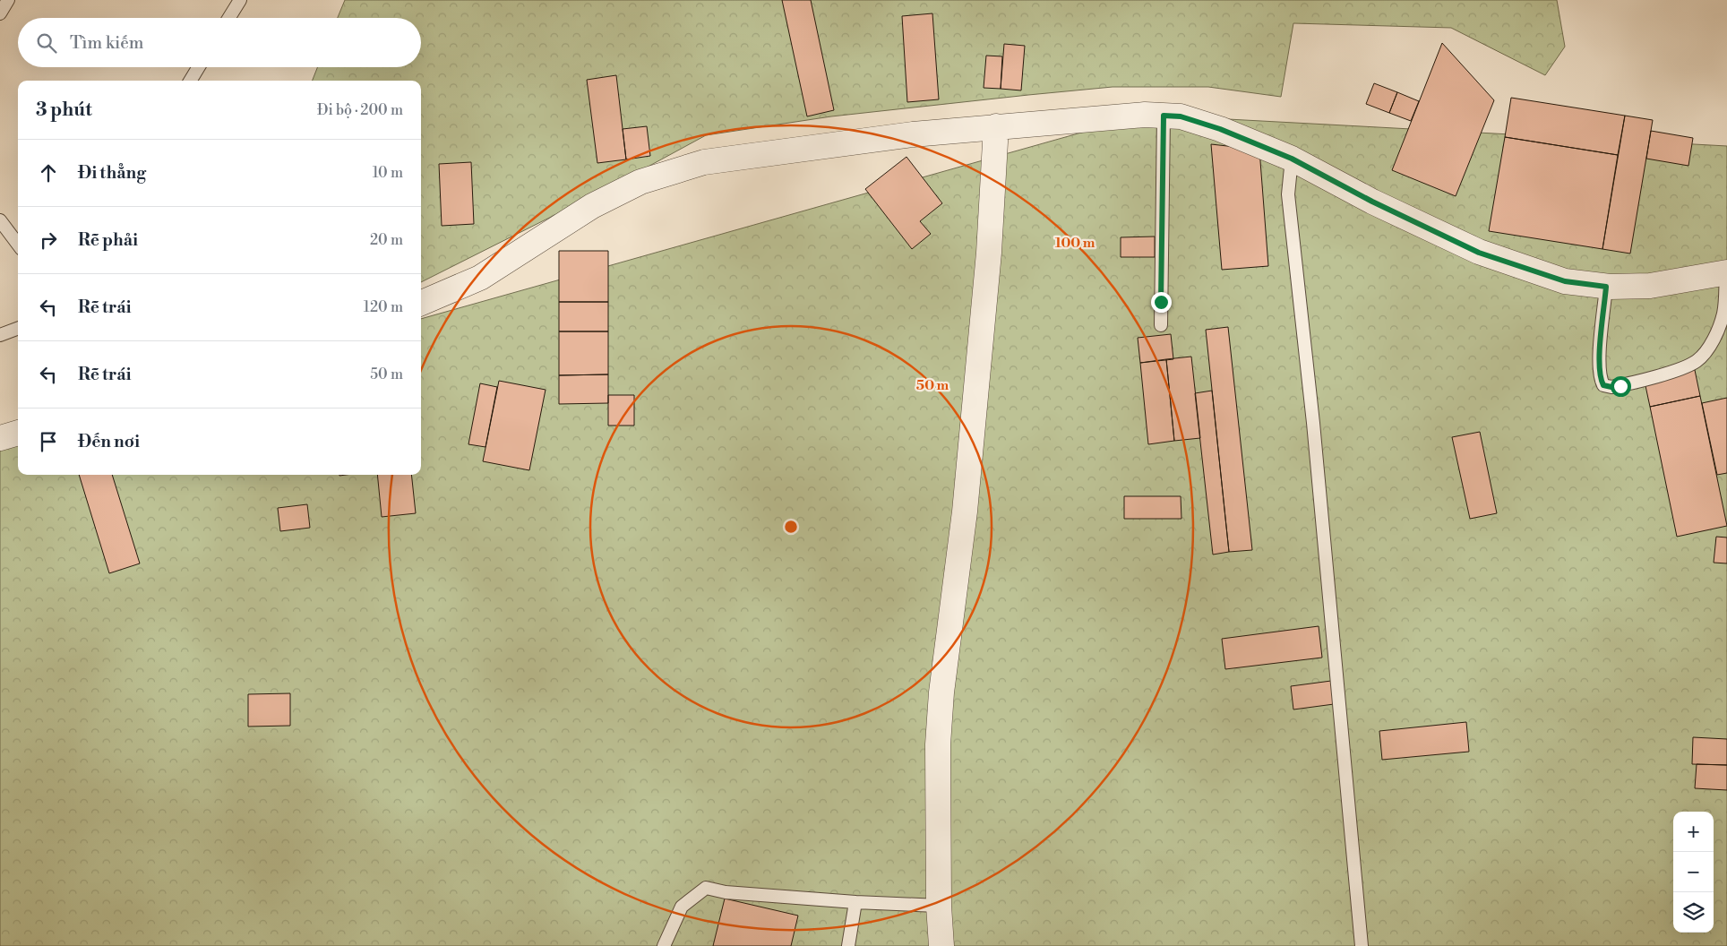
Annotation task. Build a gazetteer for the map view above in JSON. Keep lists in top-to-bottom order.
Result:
{
  "page": {
    "search": "Tìm kiếm",
    "heading": ["3 phút", "Đi bộ · 200 m"],
    "list": [
      ["Đi thẳng", "10 m"],
      ["Rẽ phải", "20 m"],
      ["Rẽ trái", "120 m"],
      ["Rẽ trái", "50 m"],
      "Đến nơi"
    ],
    "map_buttons": ["+", "−"]
  },
  "rings": ["100 m", "50 m"]
}
